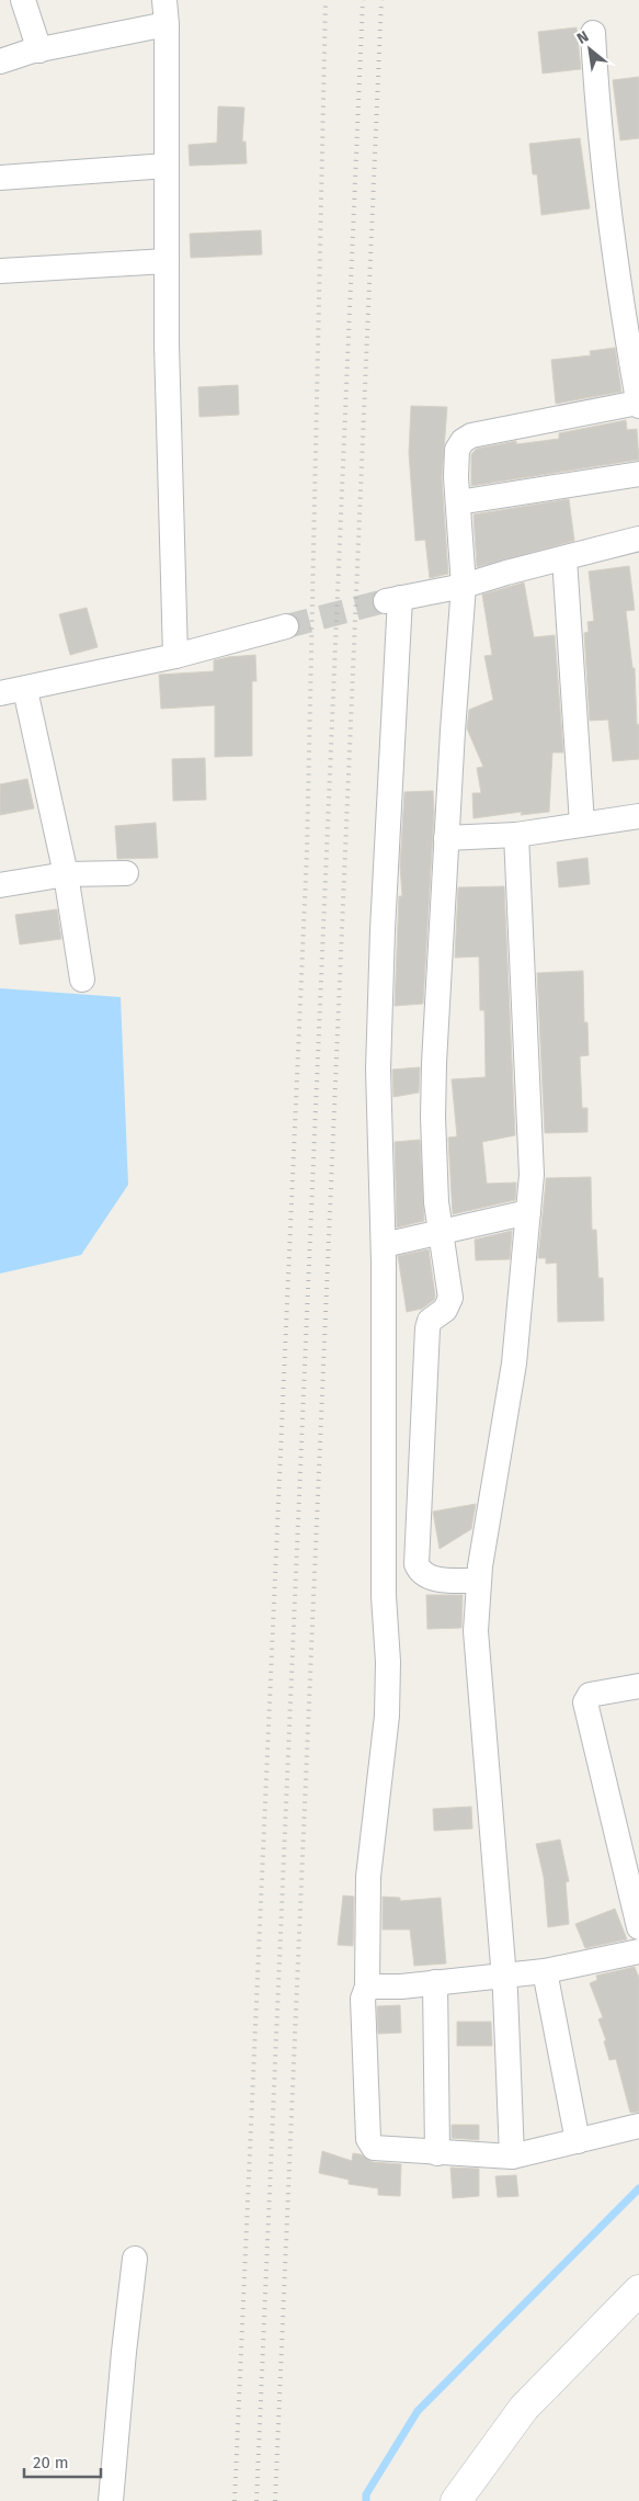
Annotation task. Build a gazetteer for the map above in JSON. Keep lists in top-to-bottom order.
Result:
{
  "scale_bar": "20 m",
  "north": "top left"
}
